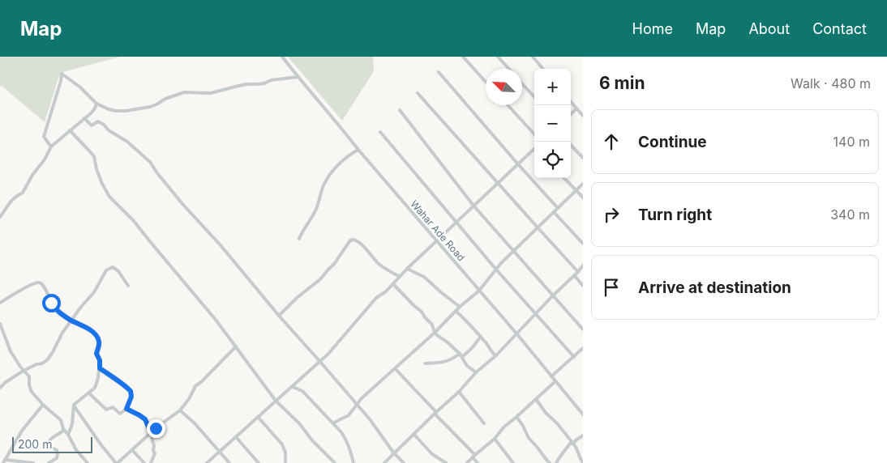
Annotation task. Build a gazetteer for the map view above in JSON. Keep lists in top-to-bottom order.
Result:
{
  "streets": {
    "street": ["Wahar Ade Road"]
  },
  "scale_bar": "200 m",
  "north": "top left",
  "page": {
    "header": "Map",
    "nav": [
      "Home",
      "Map",
      "About",
      "Contact"
    ],
    "heading": ["6 min", "Walk · 480 m"],
    "map_buttons": ["+", "−"],
    "list": [
      ["Continue", "140 m"],
      ["Turn right", "340 m"],
      "Arrive at destination"
    ],
    "scale": "200 m"
  }
}
